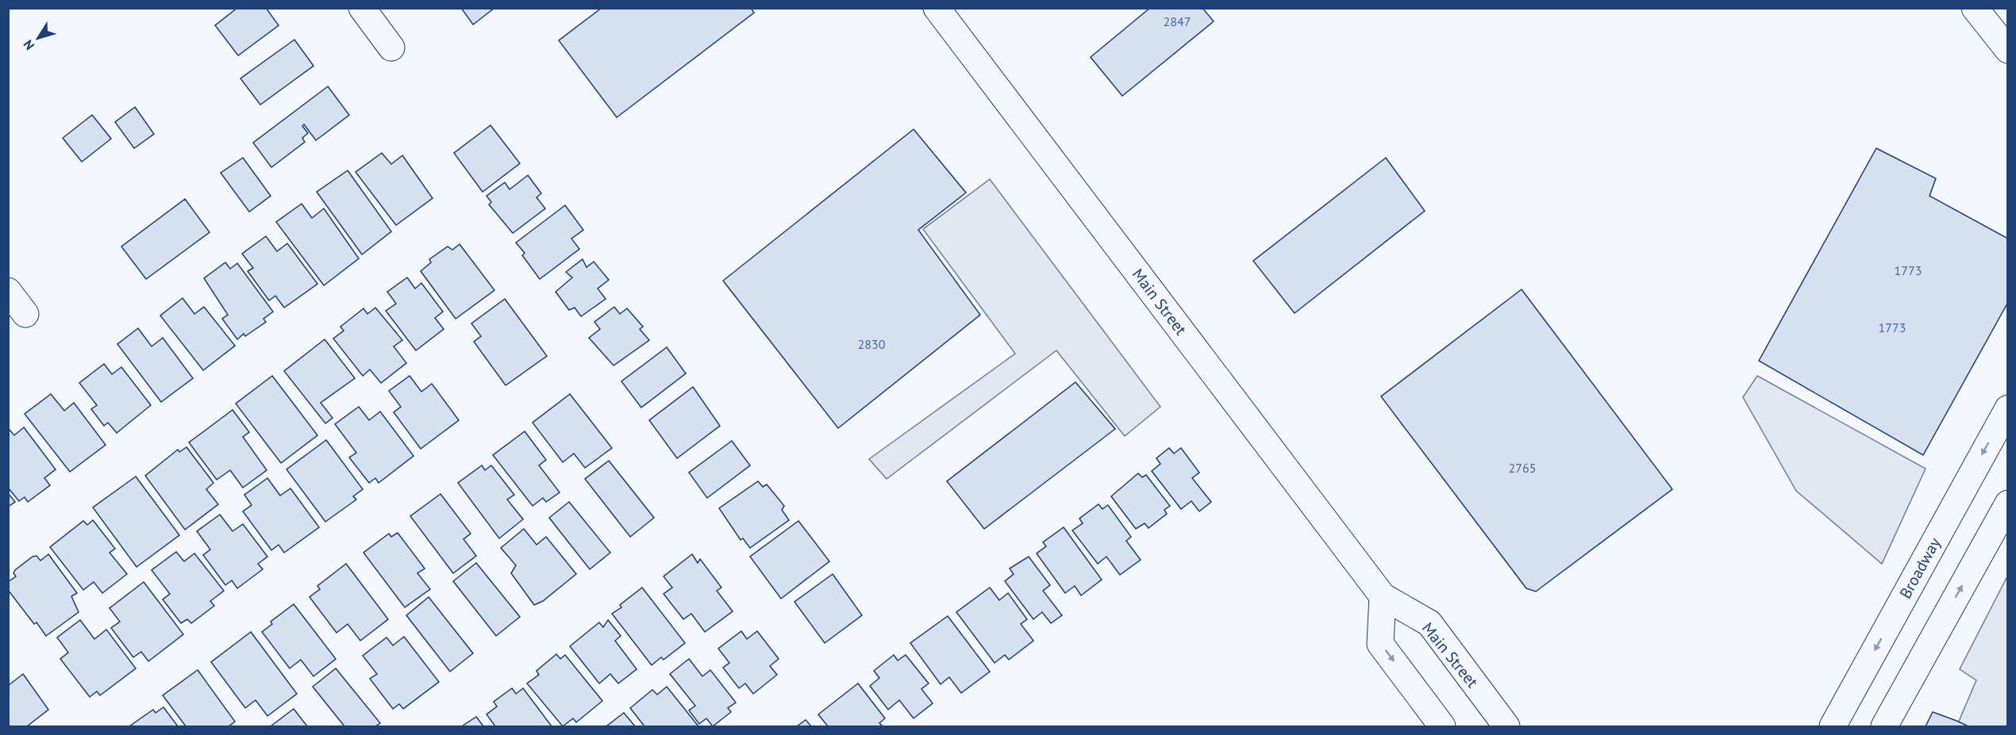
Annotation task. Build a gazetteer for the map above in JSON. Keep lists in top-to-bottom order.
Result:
{
  "streets": {
    "main road": ["Main Street", "Broadway"]
  },
  "house_numbers": [
    "2847",
    "1773",
    "1773",
    "2830",
    "2765"
  ],
  "north": "bottom left"
}
